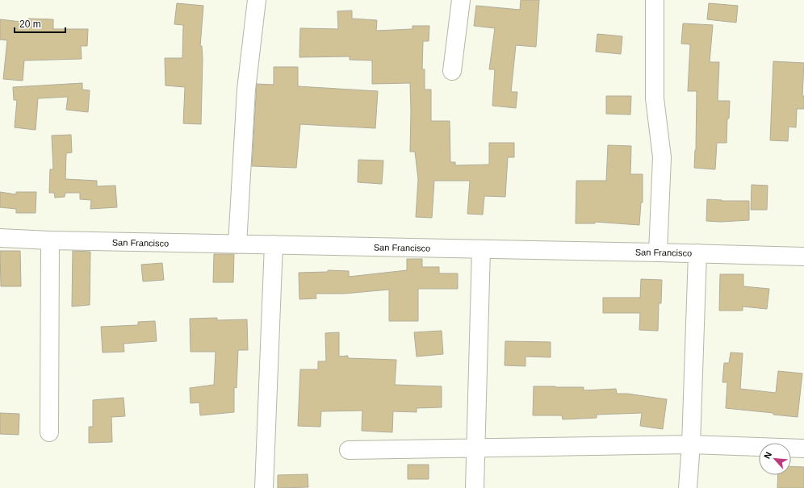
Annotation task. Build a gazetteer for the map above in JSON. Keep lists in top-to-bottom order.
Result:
{
  "streets": {
    "street": ["San Francisco"]
  },
  "scale_bar": "20 m",
  "north": "top left"
}
